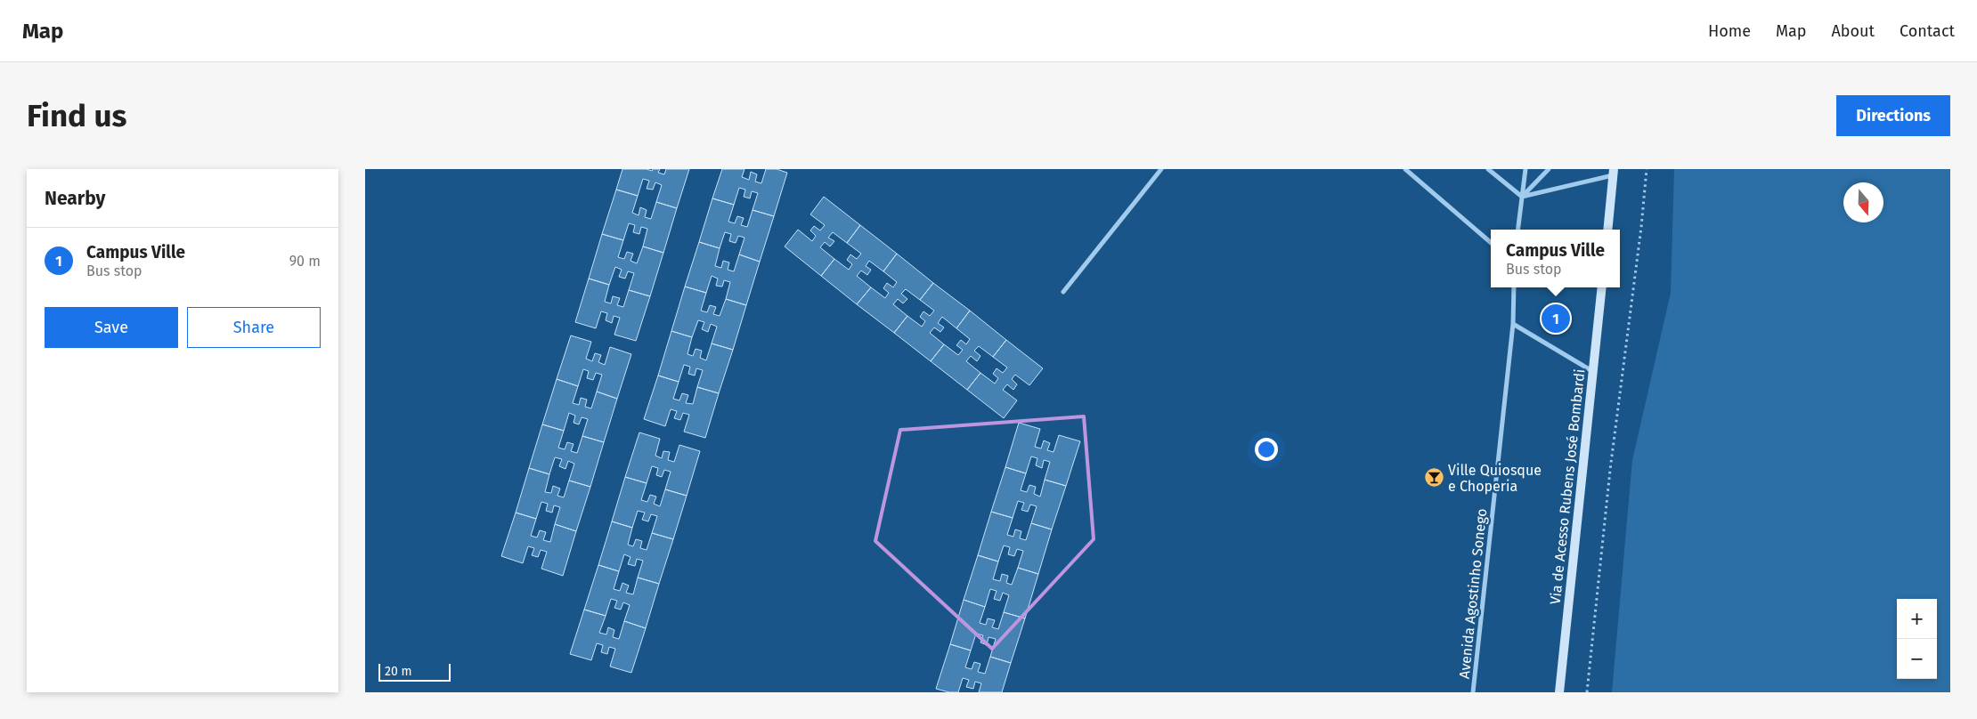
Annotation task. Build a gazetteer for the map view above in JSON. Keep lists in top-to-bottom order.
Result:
{
  "streets": {
    "main road": ["Via de Acesso Rubens José Bombardi"],
    "street": ["Avenida Agostinho Sonego"]
  },
  "places": {
    "bar": ["Ville Quiosque e Choperia"]
  },
  "scale_bar": "20 m",
  "north": "bottom",
  "page": {
    "header": "Map",
    "nav": [
      "Home",
      "Map",
      "About",
      "Contact"
    ],
    "buttons": [
      "Directions",
      ["Save", "Share"]
    ],
    "title": "Find us",
    "heading": "Nearby",
    "list": [
      {
        "mark": "1",
        "name": "Campus Ville",
        "note": "Bus stop",
        "value": "90 m"
      }
    ],
    "popup": ["Campus Ville", "Bus stop"],
    "pins": "1",
    "map_buttons": ["+", "−"],
    "scale": "20 m"
  }
}
